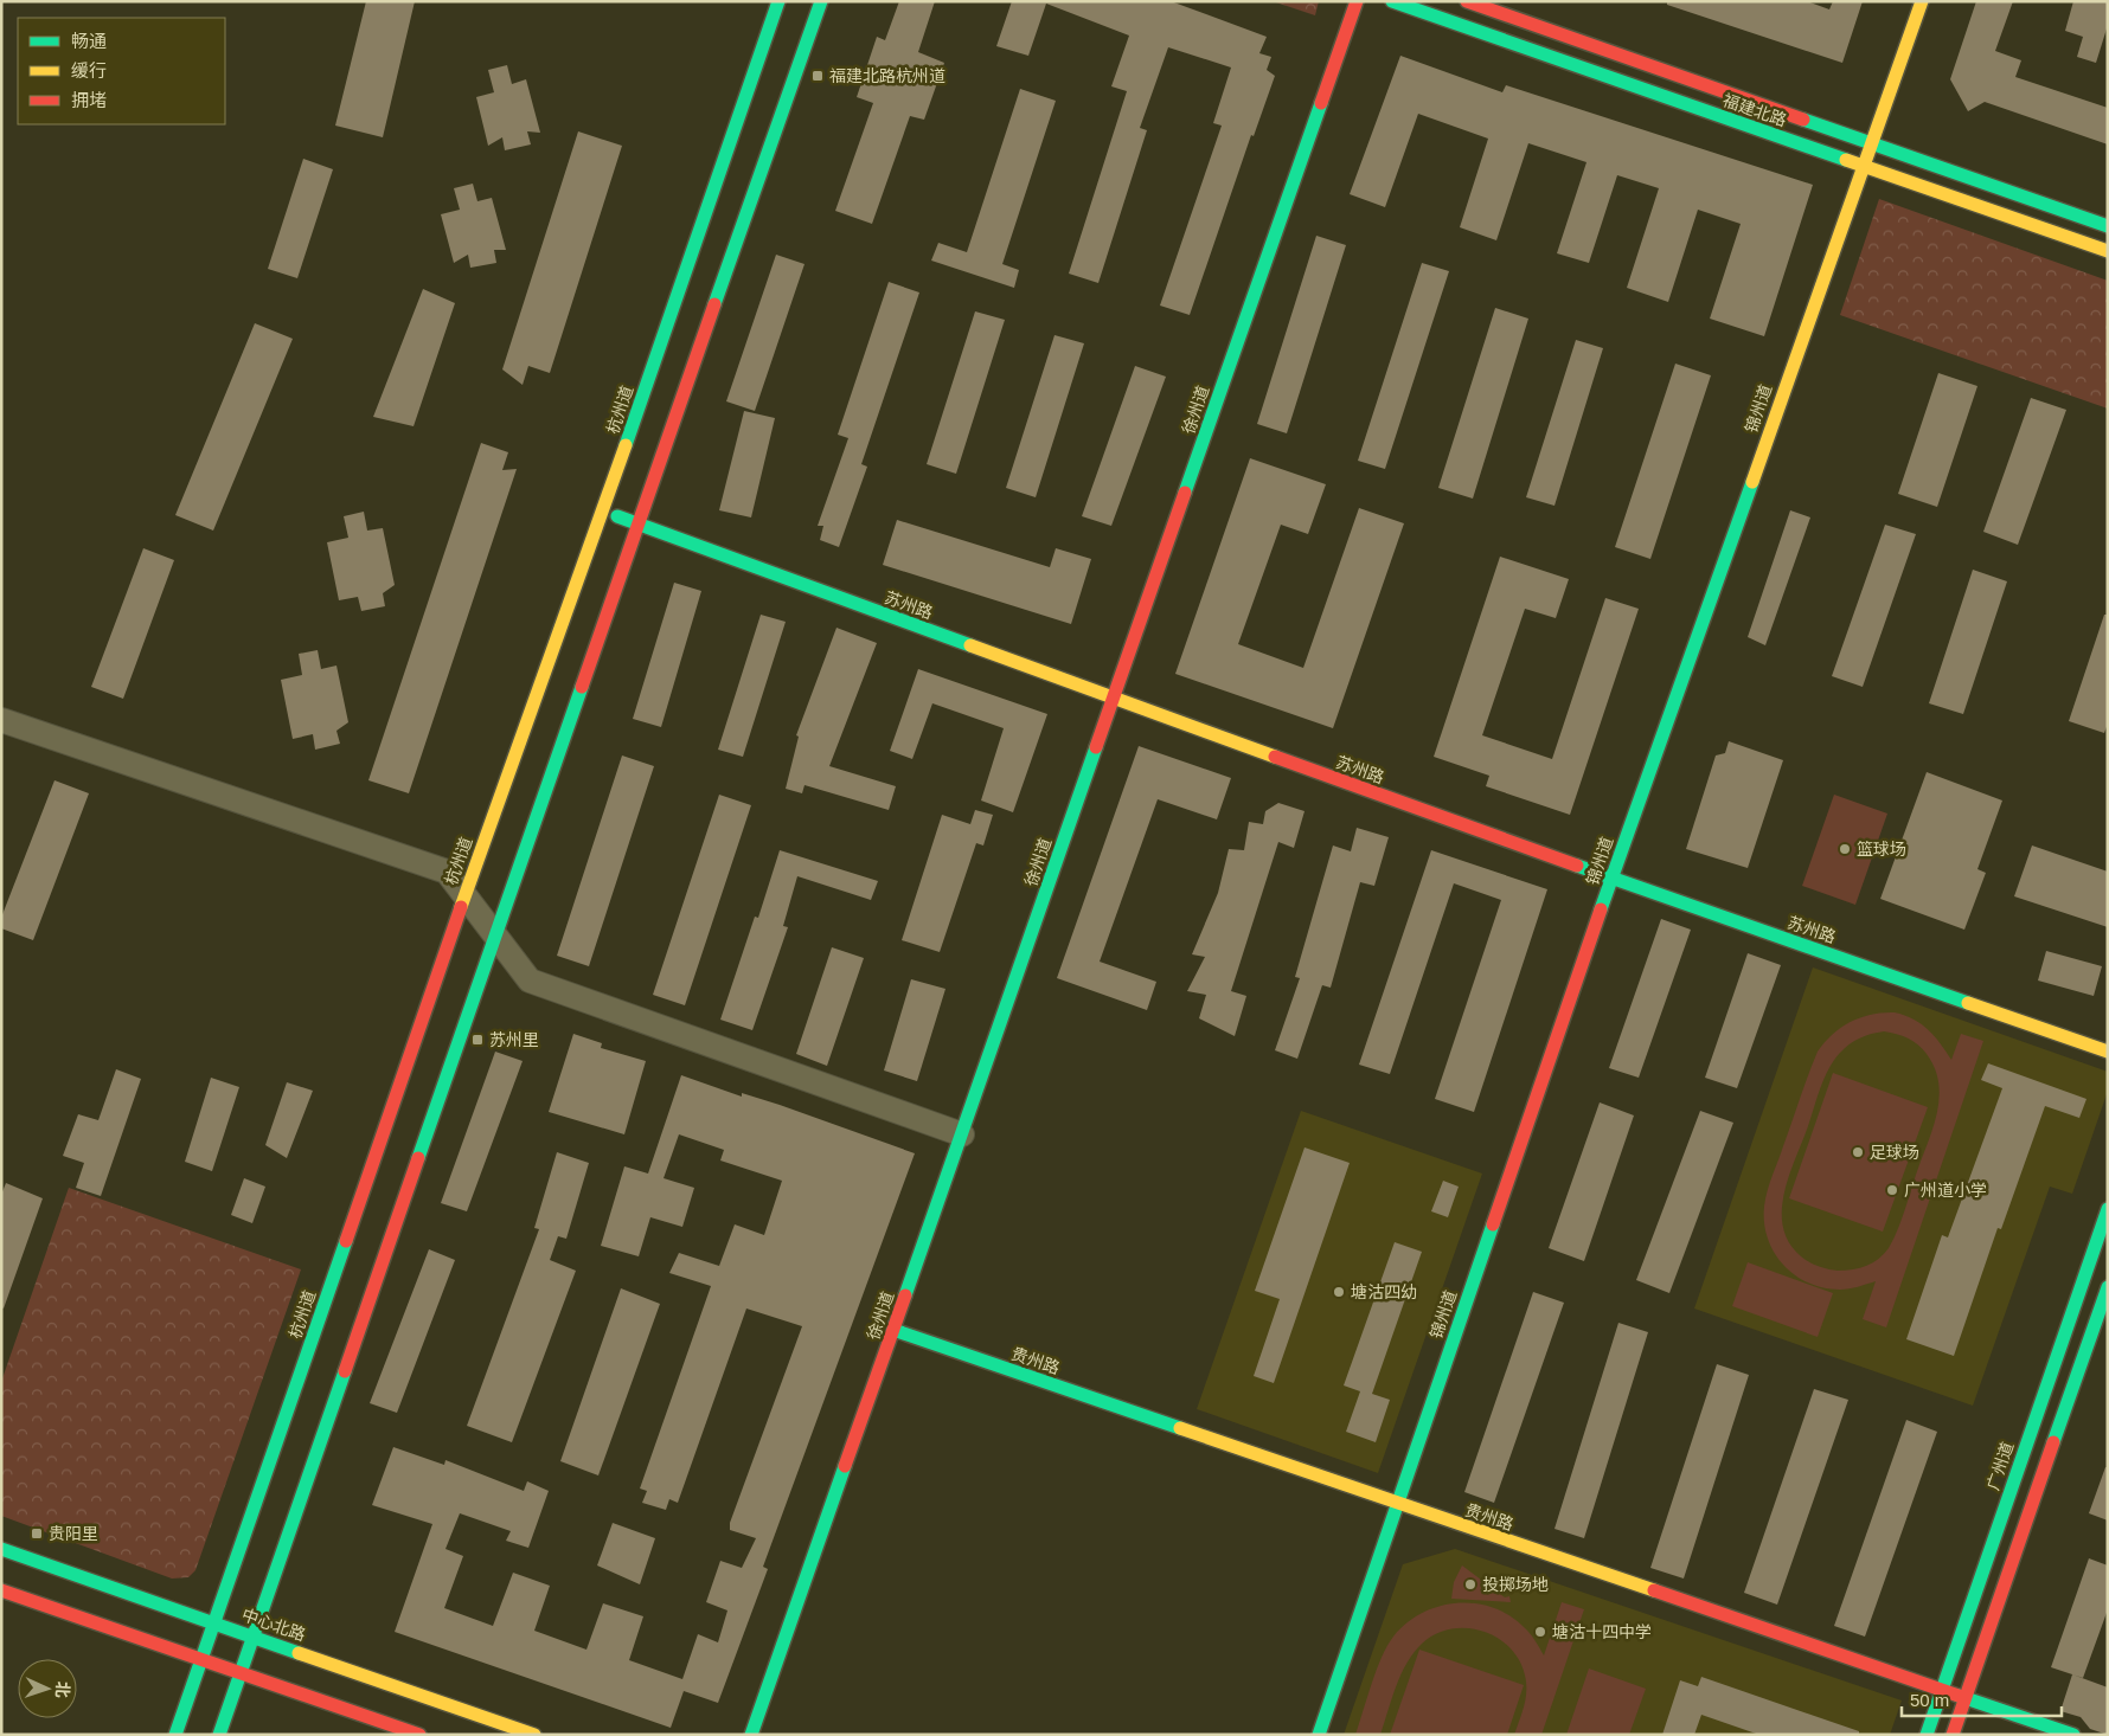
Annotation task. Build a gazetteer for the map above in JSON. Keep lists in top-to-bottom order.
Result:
{
  "streets": {
    "street": [
      "福建北路",
      "锦州道",
      "杭州道",
      "徐州道",
      "苏州路",
      "贵州路",
      "广州道",
      "中心北路"
    ]
  },
  "crossings": [
    ["福建北路", "锦州道"],
    ["锦州道", "苏州路"],
    ["锦州道", "贵州路"],
    ["杭州道", "苏州路"],
    ["杭州道", "中心北路"],
    ["徐州道", "苏州路"],
    ["徐州道", "贵州路"],
    ["贵州路", "广州道"]
  ],
  "places": {
    "transit": ["福建北路杭州道", "苏州里", "贵阳里"],
    "other": [
      "篮球场",
      "足球场",
      "广州道小学",
      "塘沽四幼",
      "投掷场地",
      "塘沽十四中学"
    ]
  },
  "legend": ["畅通", "缓行", "拥堵"],
  "scale_bar": "50 m",
  "north": "right"
}
